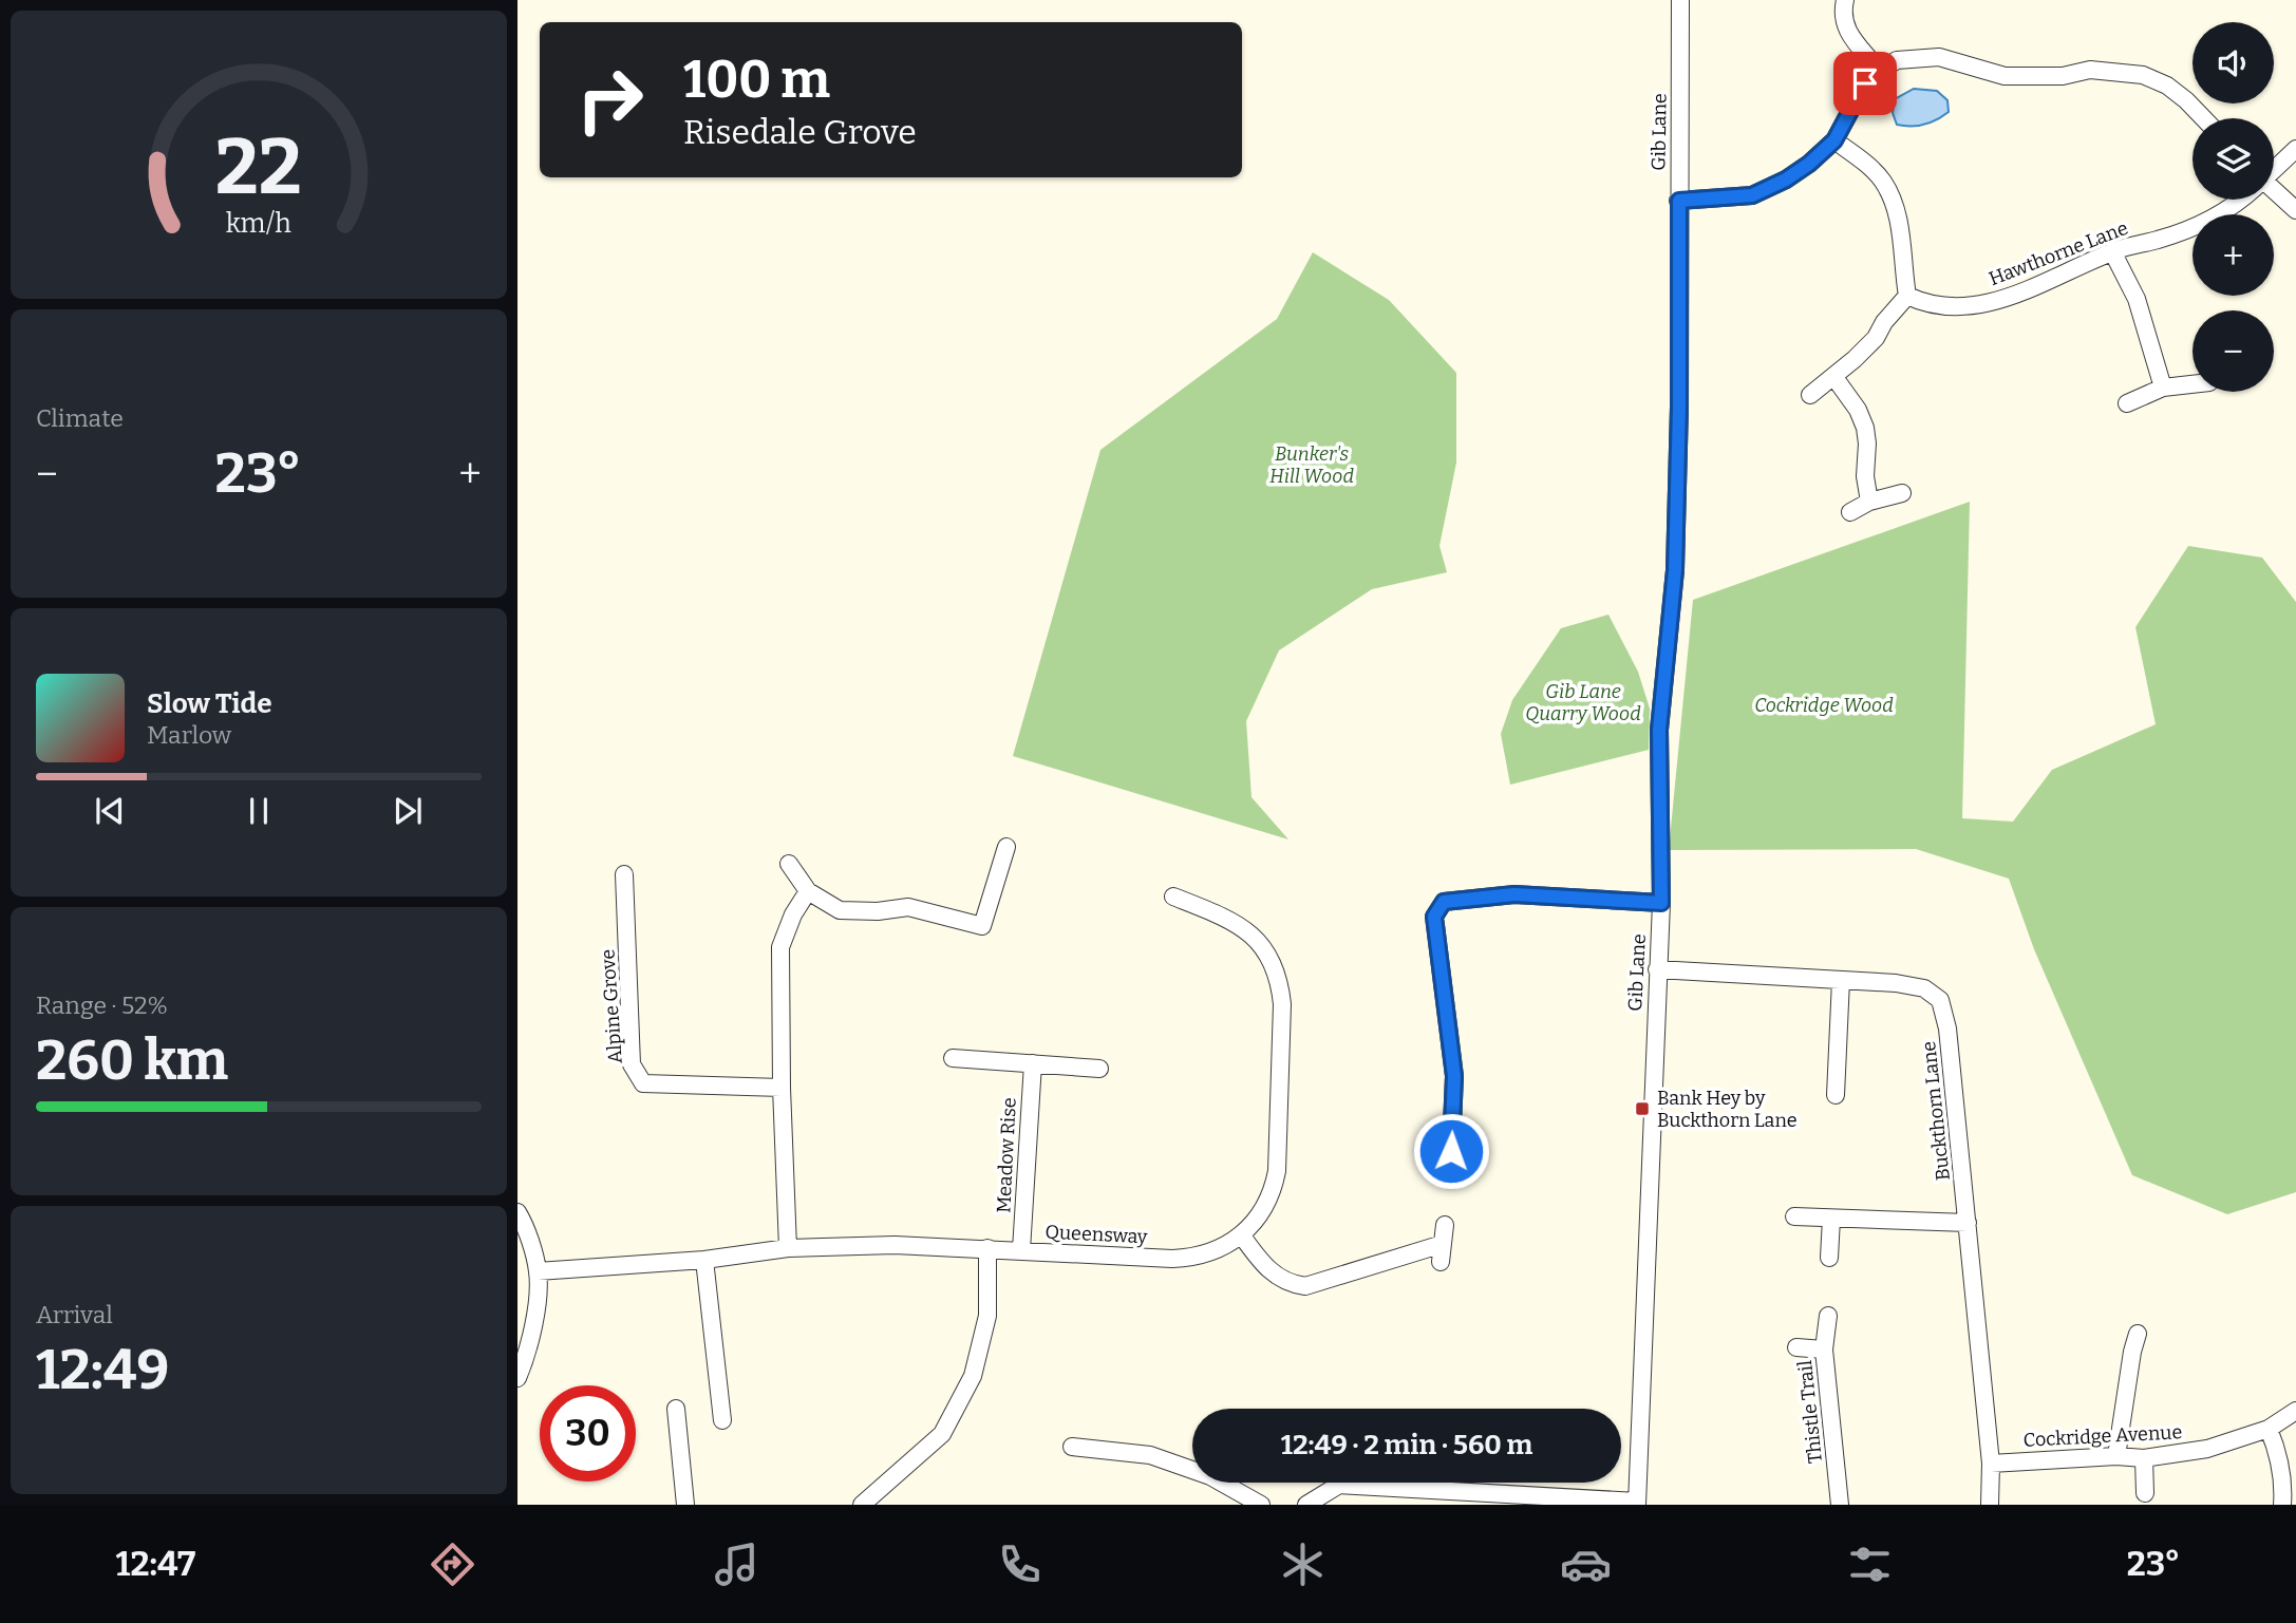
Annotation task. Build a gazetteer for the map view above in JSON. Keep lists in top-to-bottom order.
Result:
{
  "streets": {
    "street": [
      "Gib Lane",
      "Hawthorne Lane",
      "Alpine Grove",
      "Buckthorn Lane",
      "Meadow Rise",
      "Queensway",
      "Thistle Trail",
      "Cockridge Avenue"
    ]
  },
  "crossings": [
    ["Gib Lane", "Buckthorn Lane"],
    ["Buckthorn Lane", "Cockridge Avenue"],
    ["Meadow Rise", "Queensway"]
  ],
  "parks": ["Bunker's Hill Wood", "Gib Lane Quarry Wood", "Cockridge Wood"],
  "places": {
    "transit": ["Bank Hey by Buckthorn Lane"]
  },
  "page": {
    "map_buttons": ["+", "−"],
    "turn": ["100 m", "Risedale Grove"],
    "tile": [
      "Climate",
      ["Range · 52%", "260 km"],
      ["Arrival", "12:49"]
    ],
    "heat": ["−", "23°", "+"],
    "song": ["Slow Tide", "Marlow"],
    "limit": "30",
    "trip": "12:49 · 2 min · 560 m",
    "tabs": ["12:47", "23°"],
    "gauge": ["22", "km/h"]
  }
}
